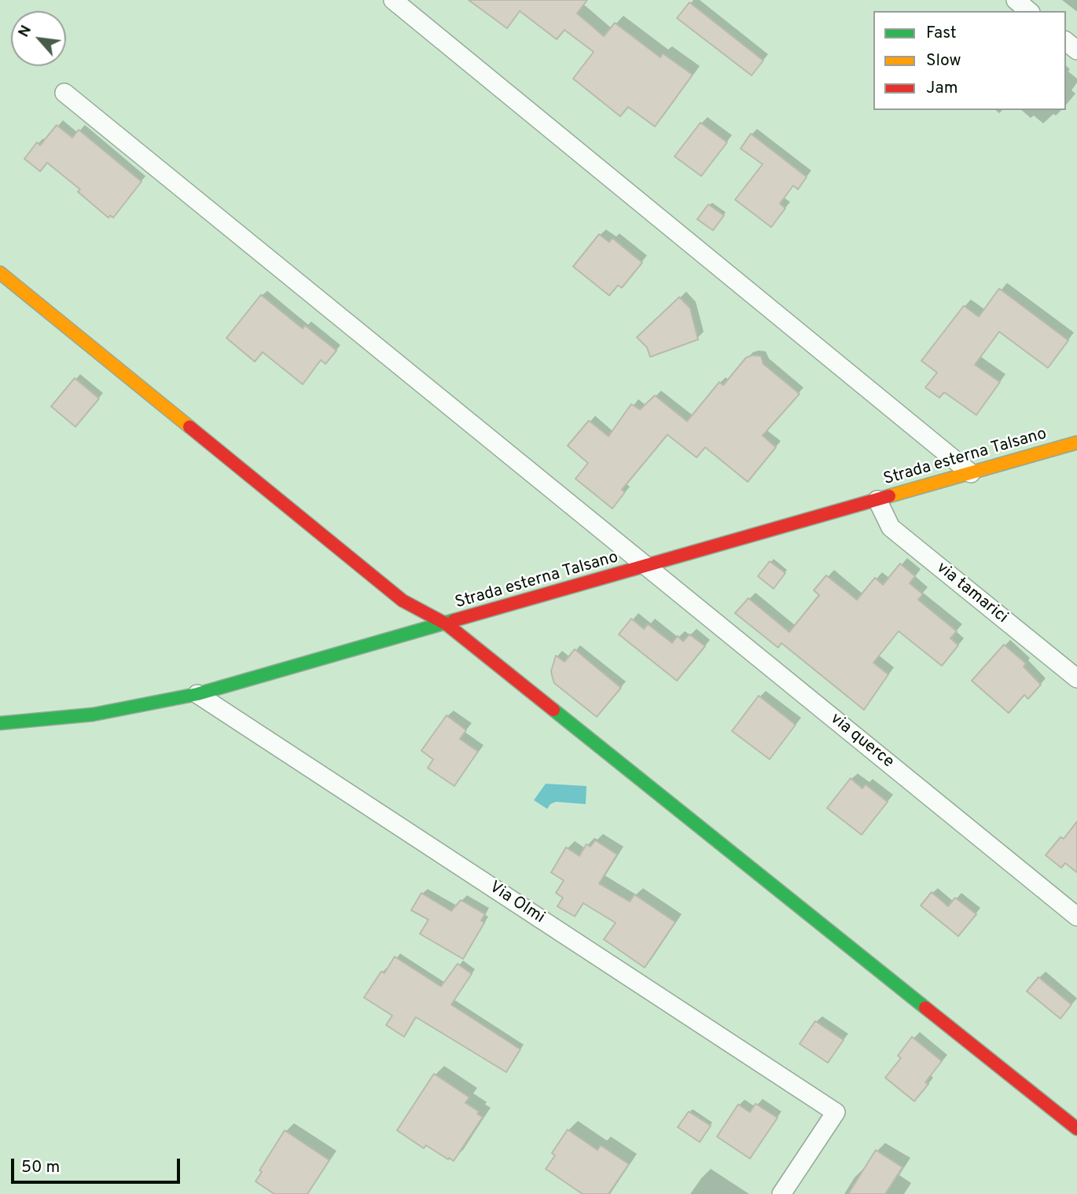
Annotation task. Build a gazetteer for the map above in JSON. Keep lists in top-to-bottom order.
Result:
{
  "streets": {
    "street": [
      "Strada esterna Talsano",
      "via tamarici",
      "via querce",
      "Via Olmi"
    ]
  },
  "crossings": [
    ["Strada esterna Talsano", "via tamarici"],
    ["Strada esterna Talsano", "via querce"],
    ["Strada esterna Talsano", "Via Olmi"]
  ],
  "legend": ["Fast", "Slow", "Jam"],
  "scale_bar": "50 m",
  "north": "top left"
}
